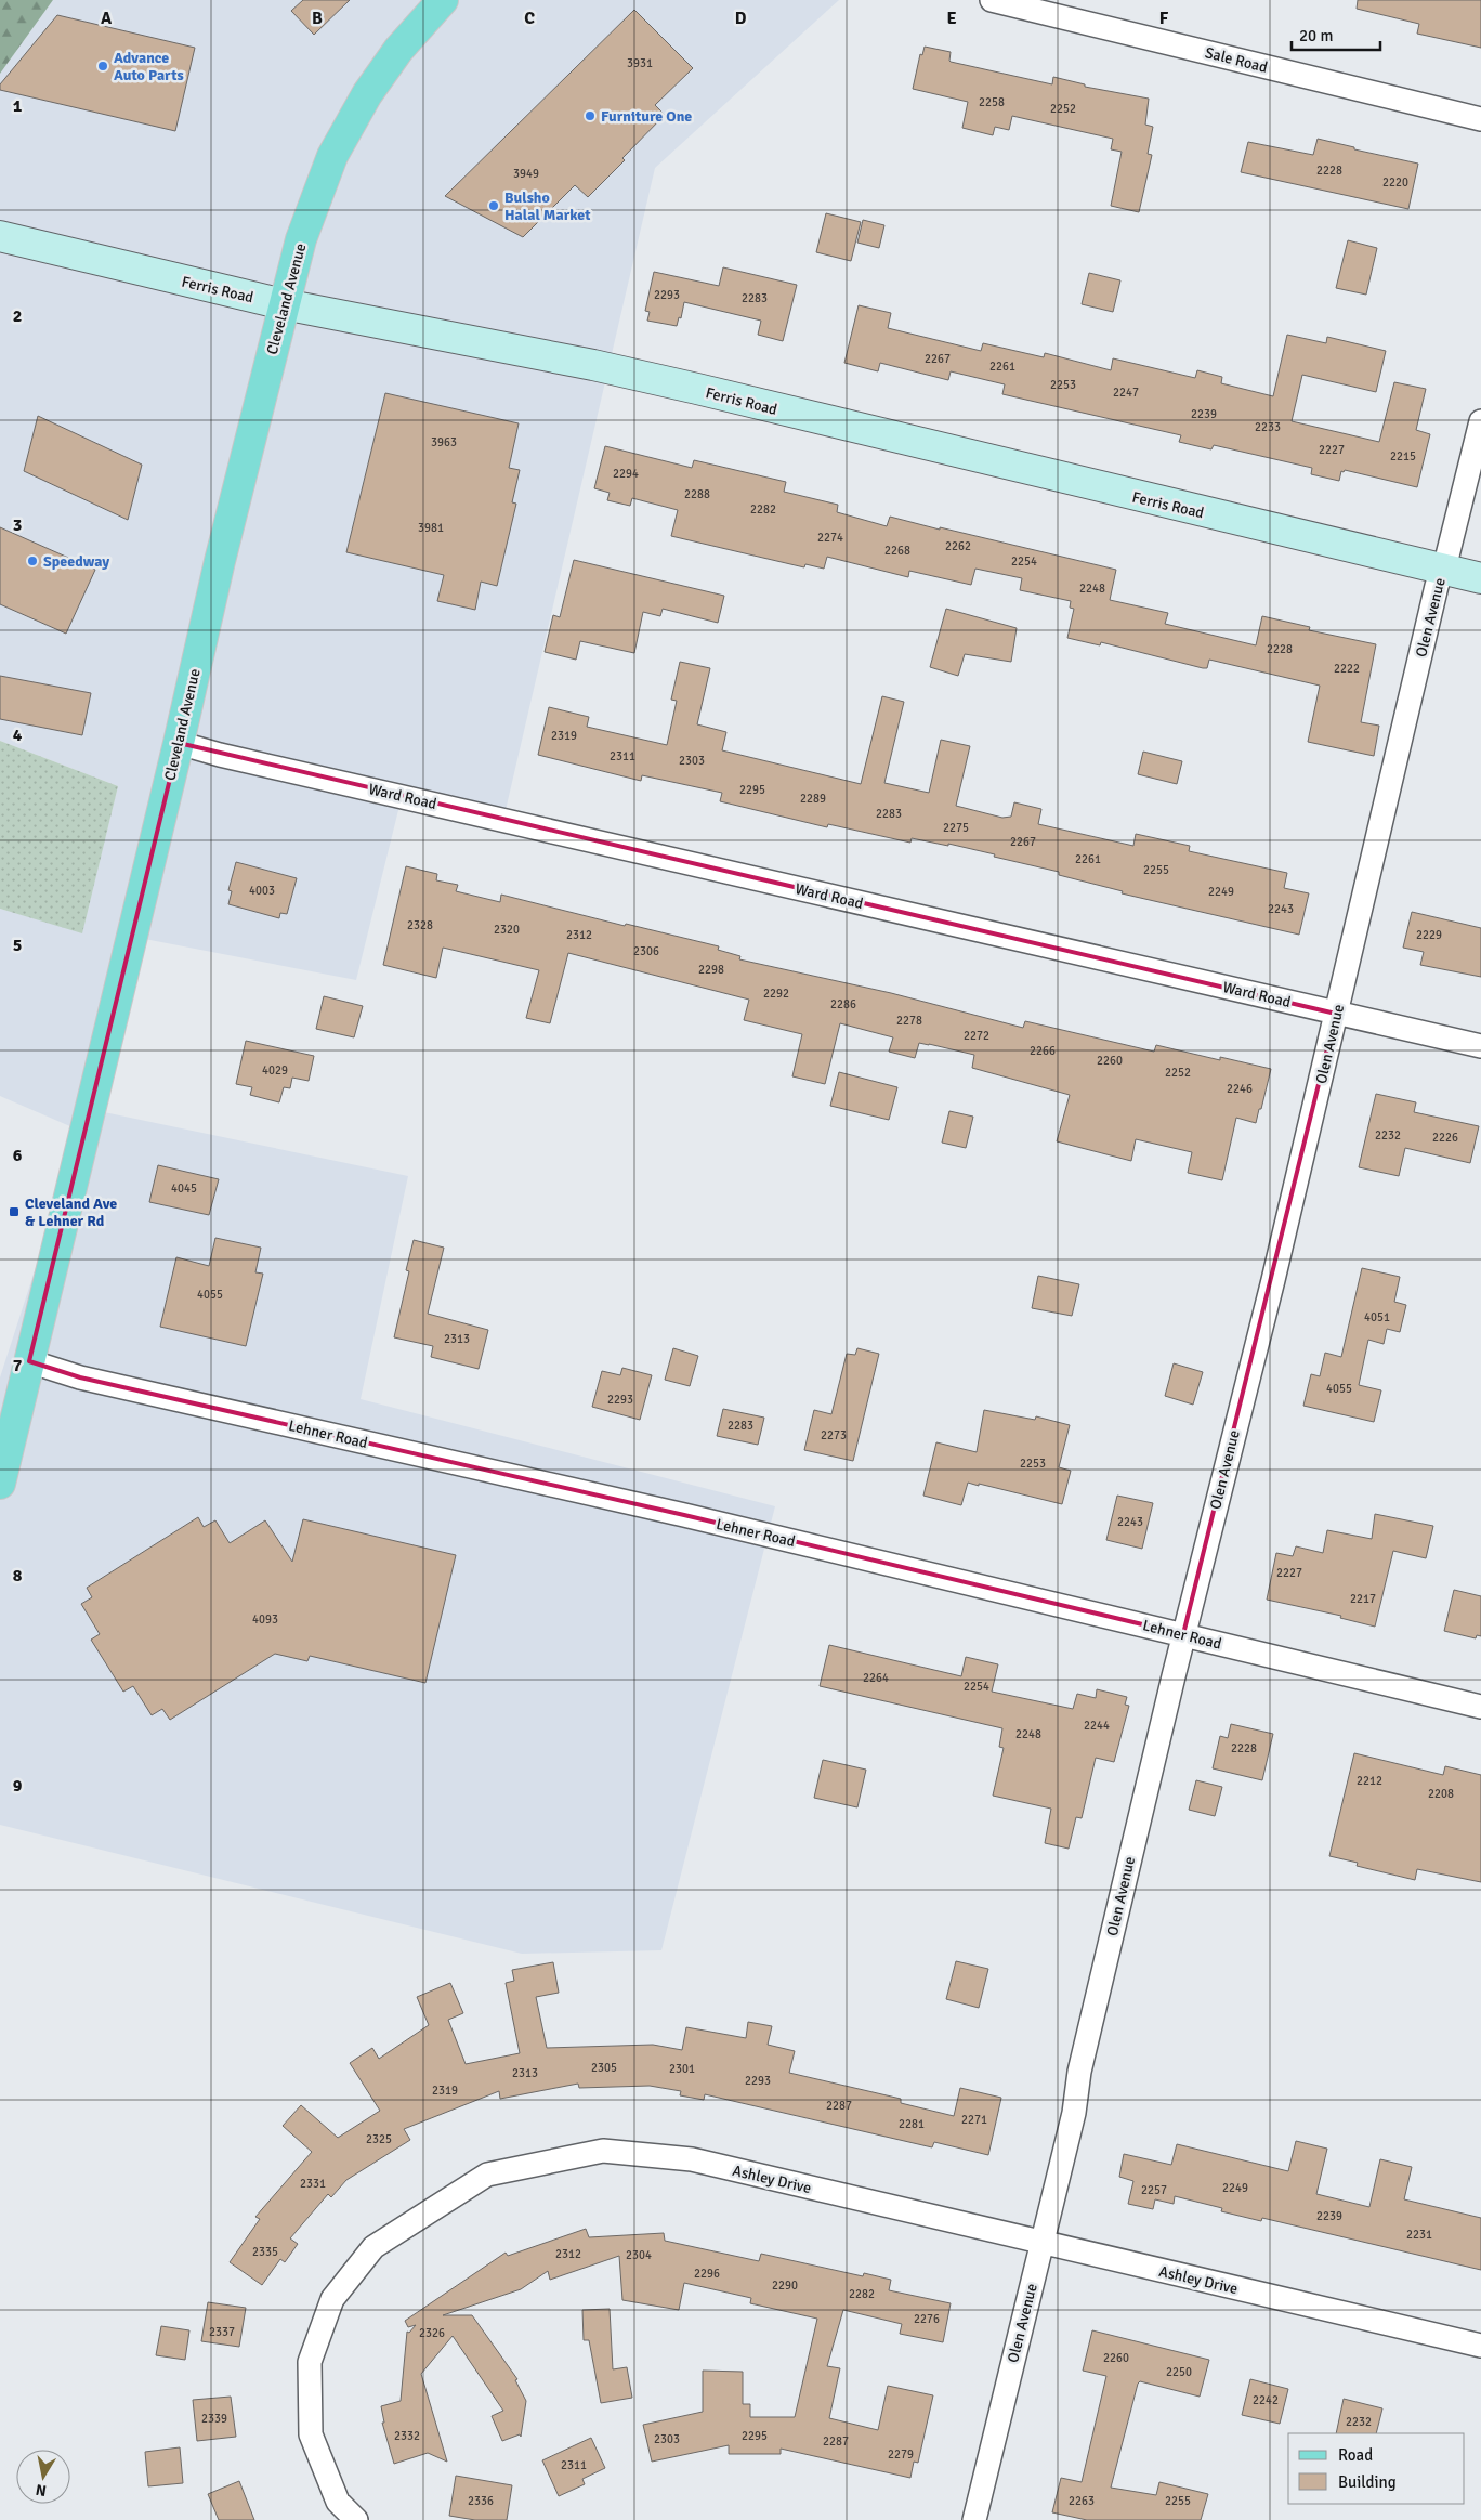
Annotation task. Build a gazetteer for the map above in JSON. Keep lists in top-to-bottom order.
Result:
{
  "streets": {
    "main road": ["Ferris Road", "Cleveland Avenue"],
    "street": [
      "Sale Road",
      "Olen Avenue",
      "Ward Road",
      "Lehner Road",
      "Ashley Drive"
    ]
  },
  "crossings": [
    ["Ferris Road", "Cleveland Avenue"],
    ["Ferris Road", "Olen Avenue"],
    ["Cleveland Avenue", "Ward Road"],
    ["Cleveland Avenue", "Lehner Road"],
    ["Olen Avenue", "Ward Road"],
    ["Olen Avenue", "Lehner Road"],
    ["Olen Avenue", "Ashley Drive"]
  ],
  "places": {
    "other": [
      "Advance Auto Parts",
      "Furniture One",
      "Bulsho Halal Market",
      "Speedway"
    ],
    "transit": ["Cleveland Ave & Lehner Rd"]
  },
  "house_numbers": [
    "3931",
    "2258",
    "2252",
    "2228",
    "3949",
    "2220",
    "2293",
    "2283",
    "2267",
    "2261",
    "2253",
    "2247",
    "2239",
    "2233",
    "3963",
    "2227",
    "2215",
    "2294",
    "2288",
    "2282",
    "3981",
    "2274",
    "2262",
    "2268",
    "2254",
    "2248",
    "2228",
    "2222",
    "2319",
    "2311",
    "2303",
    "2295",
    "2289",
    "2283",
    "2275",
    "2267",
    "2261",
    "2255",
    "4003",
    "2249",
    "2243",
    "2328",
    "2320",
    "2312",
    "2229",
    "2306",
    "2298",
    "2292",
    "2286",
    "2278",
    "2272",
    "2266",
    "2260",
    "4029",
    "2252",
    "2246",
    "2232",
    "2226",
    "4045",
    "4055",
    "4051",
    "2313",
    "4055",
    "2293",
    "2283",
    "2273",
    "2253",
    "2243",
    "2227",
    "2217",
    "4093",
    "2264",
    "2254",
    "2244",
    "2248",
    "2228",
    "2212",
    "2208",
    "2305",
    "2301",
    "2313",
    "2293",
    "2319",
    "2287",
    "2271",
    "2281",
    "2325",
    "2331",
    "2249",
    "2257",
    "2239",
    "2231",
    "2335",
    "2312",
    "2304",
    "2296",
    "2290",
    "2282",
    "2276",
    "2337",
    "2326",
    "2260",
    "2250",
    "2242",
    "2339",
    "2232",
    "2332",
    "2295",
    "2303",
    "2287",
    "2279",
    "2311",
    "2336",
    "2263",
    "2255"
  ],
  "legend": ["Road", "Building"],
  "scale_bar": "20 m",
  "north": "bottom",
  "grid": {
    "columns": [
      "A",
      "B",
      "C",
      "D",
      "E",
      "F"
    ],
    "rows": [
      "1",
      "2",
      "3",
      "4",
      "5",
      "6",
      "7",
      "8",
      "9"
    ]
  }
}
